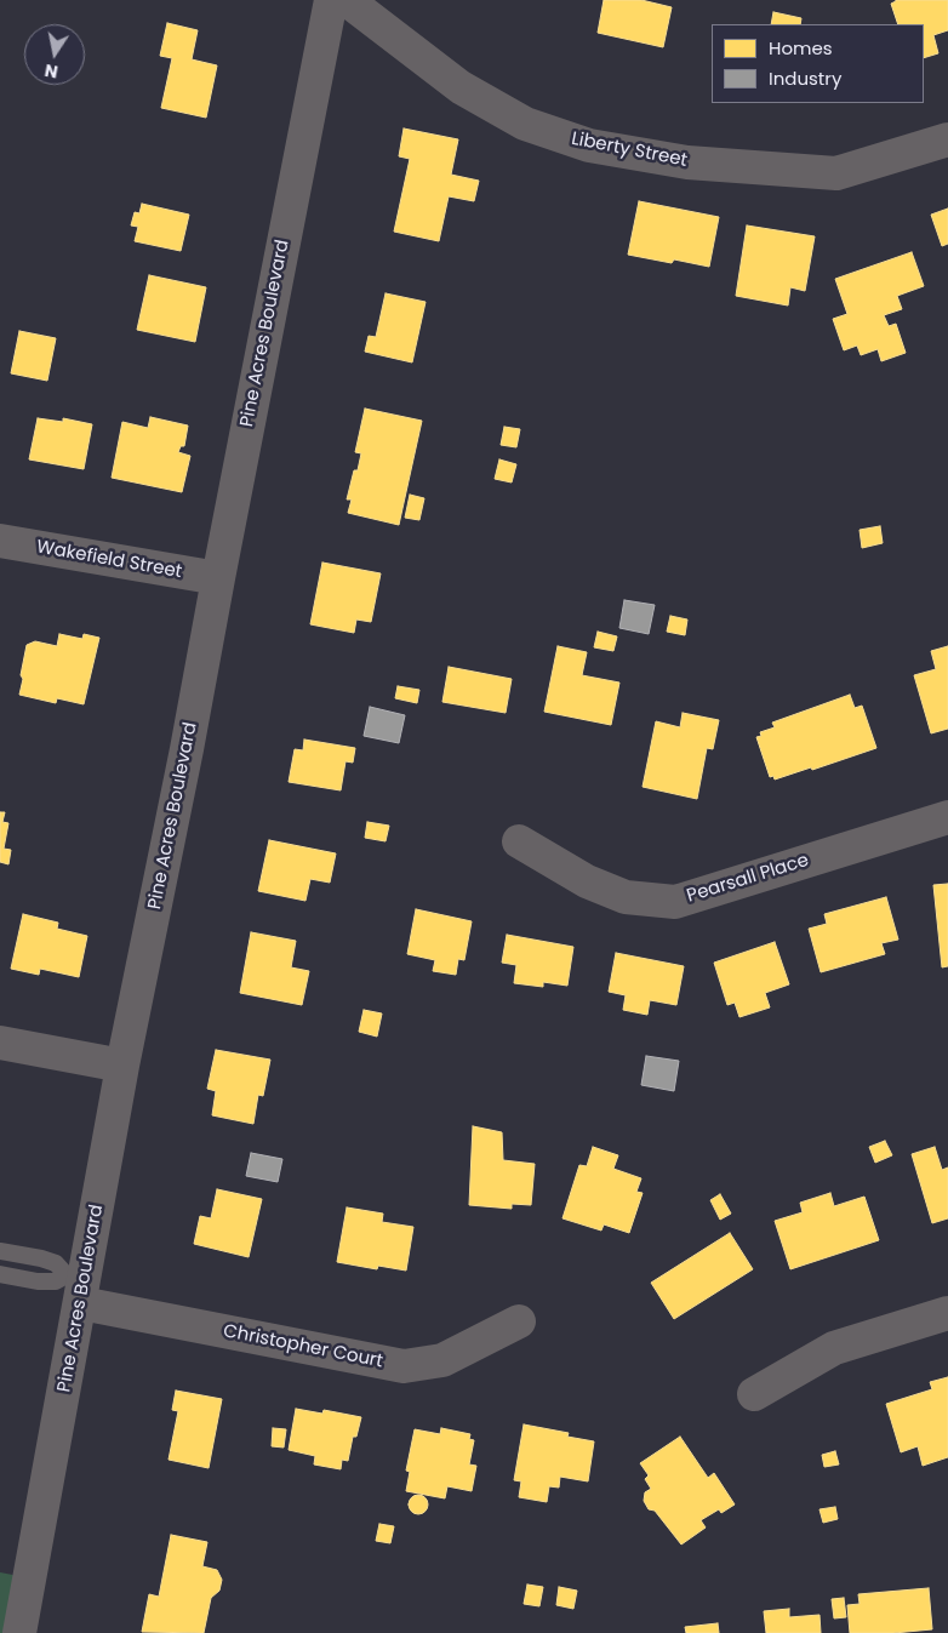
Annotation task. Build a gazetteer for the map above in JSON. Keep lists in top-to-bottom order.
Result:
{
  "streets": {
    "street": [
      "Liberty Street",
      "Pine Acres Boulevard",
      "Wakefield Street",
      "Pearsall Place",
      "Christopher Court"
    ]
  },
  "crossings": [
    ["Pine Acres Boulevard", "Wakefield Street"],
    ["Pine Acres Boulevard", "Christopher Court"]
  ],
  "legend": ["Homes", "Industry"],
  "north": "bottom"
}
